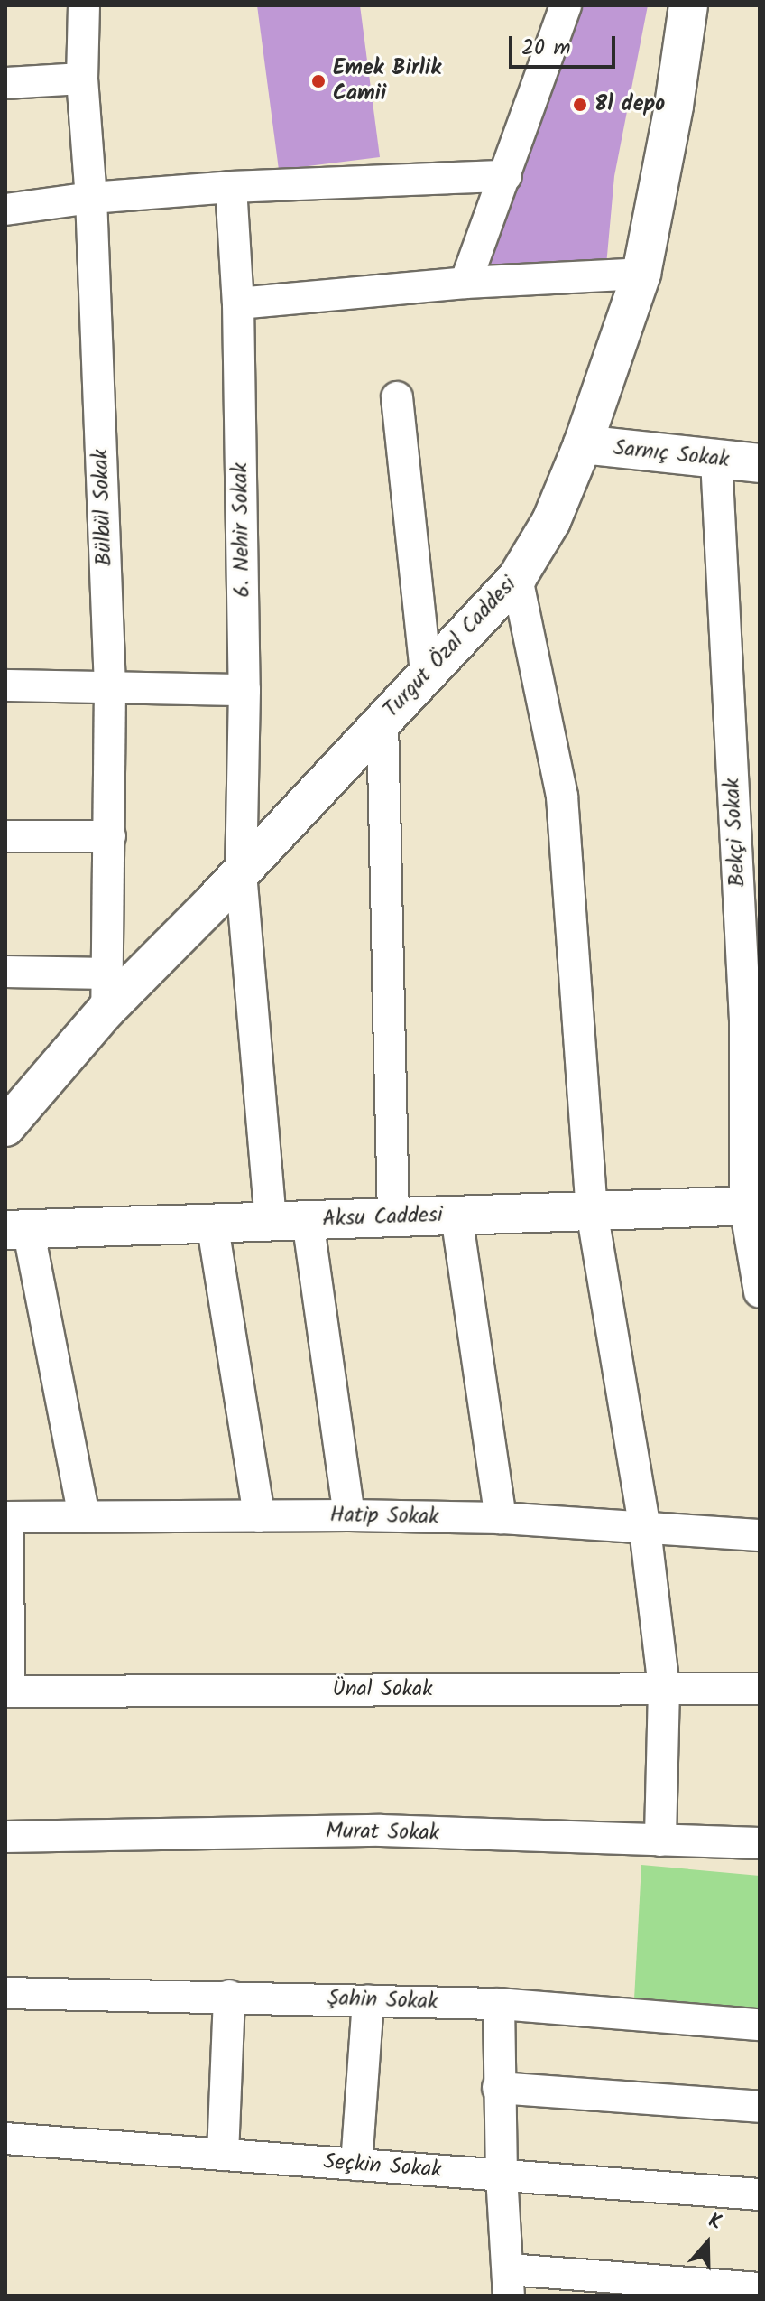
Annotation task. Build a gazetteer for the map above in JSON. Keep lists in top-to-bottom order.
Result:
{
  "streets": {
    "street": [
      "Sarnıç Sokak",
      "Bülbül Sokak",
      "6. Nehir Sokak",
      "Turgut Özal Caddesi",
      "Bekçi Sokak",
      "Aksu Caddesi",
      "Hatip Sokak",
      "Ünal Sokak",
      "Murat Sokak",
      "Şahin Sokak",
      "Seçkin Sokak"
    ]
  },
  "crossings": [
    ["Sarnıç Sokak", "Turgut Özal Caddesi"],
    ["Sarnıç Sokak", "Bekçi Sokak"],
    ["Bülbül Sokak", "Turgut Özal Caddesi"],
    ["6. Nehir Sokak", "Turgut Özal Caddesi"],
    ["6. Nehir Sokak", "Aksu Caddesi"],
    ["Bekçi Sokak", "Aksu Caddesi"],
    ["Hatip Sokak", "Ünal Sokak"]
  ],
  "places": ["Emek Birlik Camii", "8l depo"],
  "scale_bar": "20 m",
  "north": "top"
}
